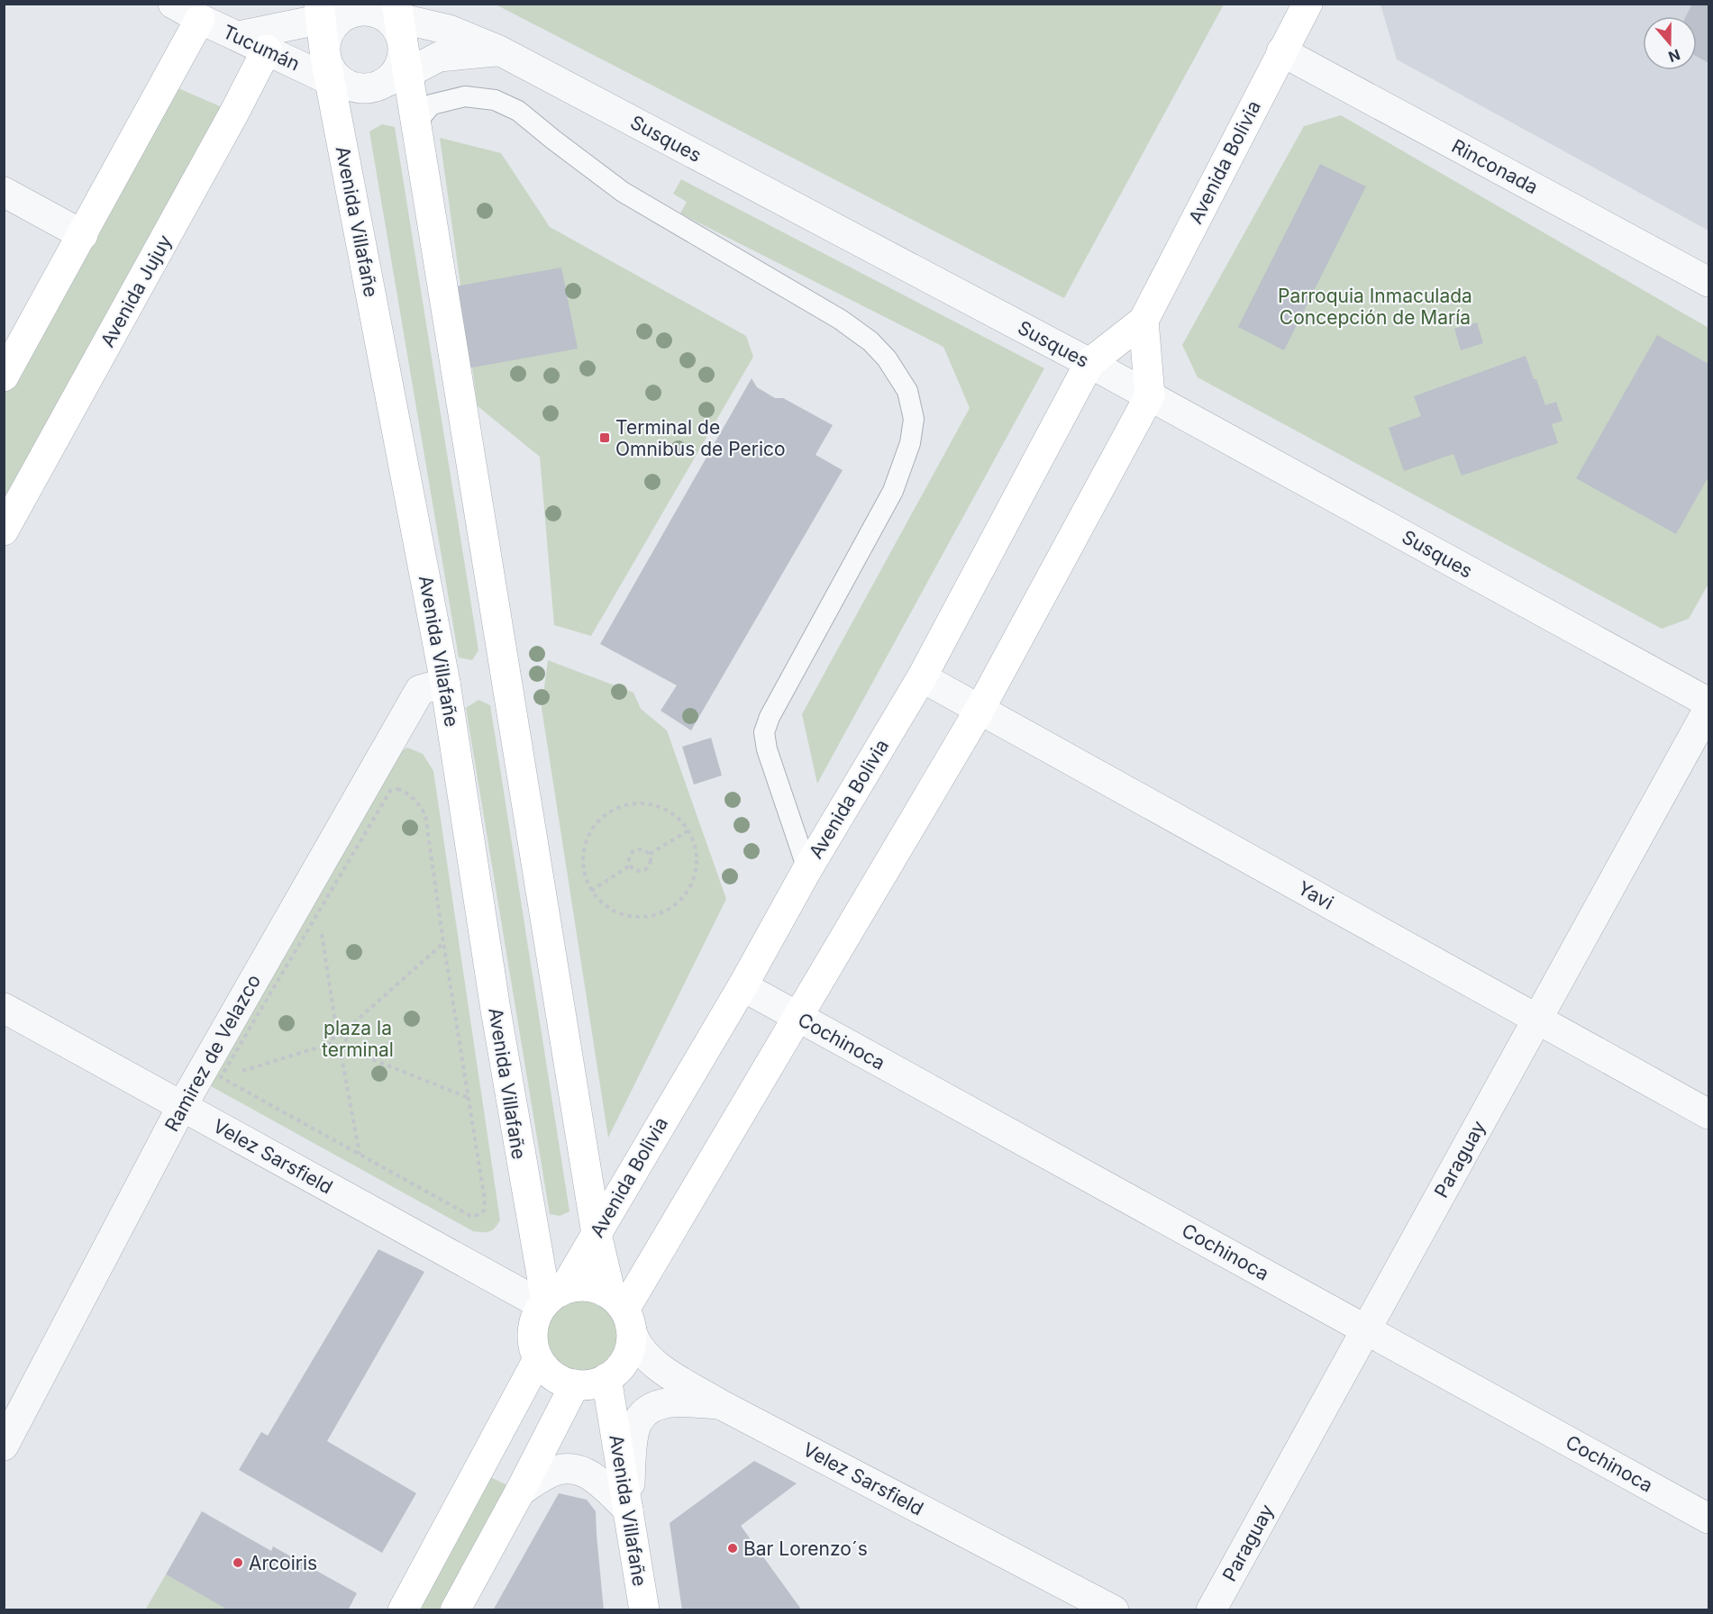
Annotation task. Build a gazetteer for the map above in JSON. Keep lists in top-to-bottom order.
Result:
{
  "streets": {
    "street": [
      "Tucumán",
      "Susques",
      "Avenida Bolivia",
      "Rinconada",
      "Avenida Villafañe",
      "Avenida Jujuy",
      "Yavi",
      "Cochinoca",
      "Ramirez de Velazco",
      "Velez Sarsfield",
      "Paraguay"
    ]
  },
  "crossings": [
    ["Tucumán", "Susques"],
    ["Tucumán", "Avenida Villafañe"],
    ["Tucumán", "Avenida Jujuy"],
    ["Susques", "Avenida Bolivia"],
    ["Susques", "Avenida Villafañe"],
    ["Avenida Bolivia", "Rinconada"],
    ["Avenida Bolivia", "Avenida Villafañe"],
    ["Avenida Bolivia", "Yavi"],
    ["Avenida Bolivia", "Cochinoca"],
    ["Avenida Bolivia", "Velez Sarsfield"],
    ["Avenida Villafañe", "Ramirez de Velazco"],
    ["Avenida Villafañe", "Velez Sarsfield"],
    ["Yavi", "Paraguay"],
    ["Cochinoca", "Paraguay"],
    ["Ramirez de Velazco", "Velez Sarsfield"]
  ],
  "parks": ["Parroquia Inmaculada Concepción de María", "plaza la terminal"],
  "places": {
    "transit": ["Terminal de Omnibus de Perico"],
    "other": ["Bar Lorenzo´s", "Arcoiris"]
  },
  "north": "bottom"
}
